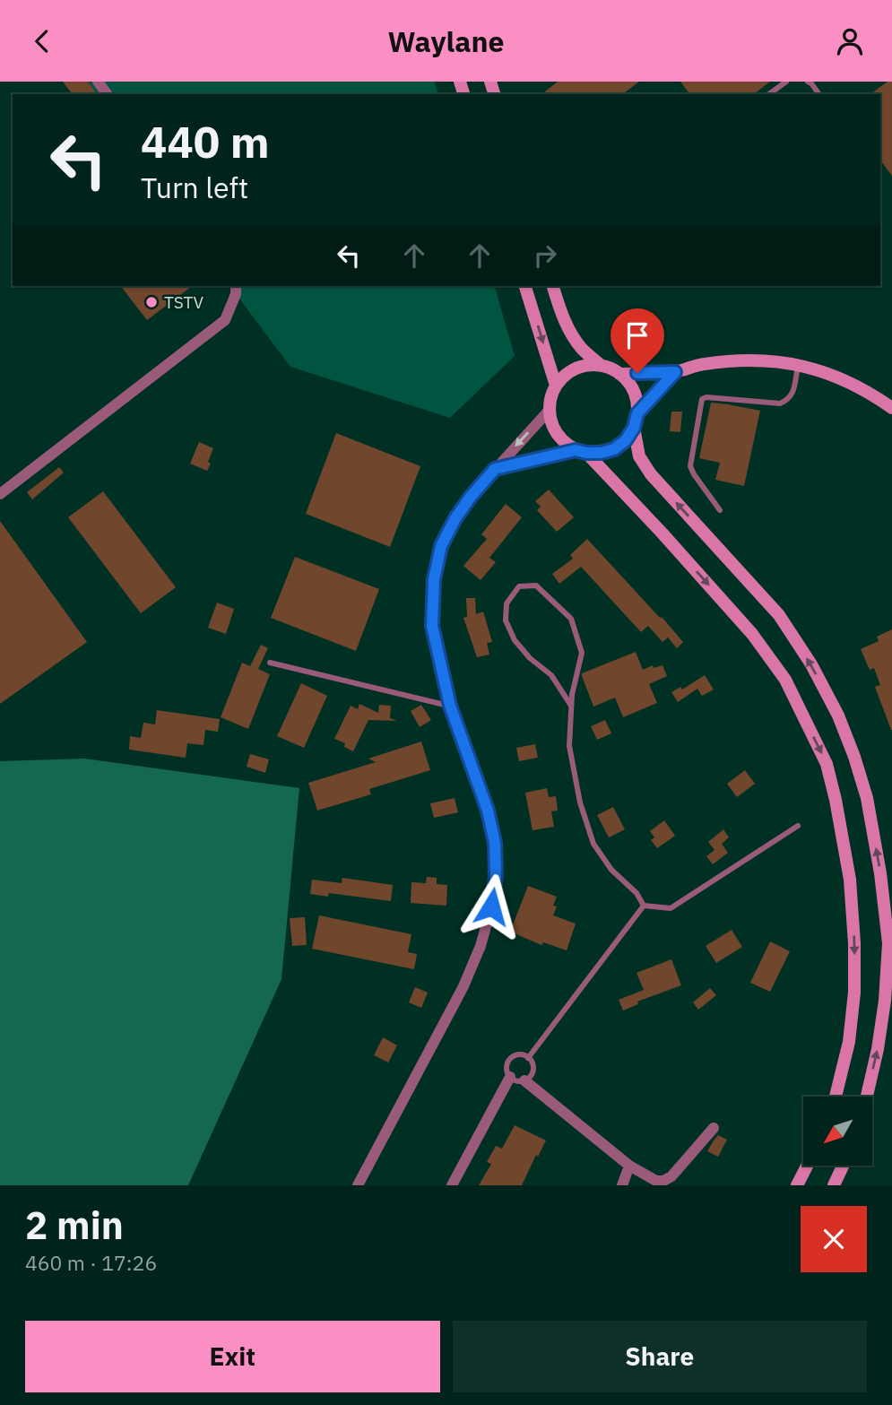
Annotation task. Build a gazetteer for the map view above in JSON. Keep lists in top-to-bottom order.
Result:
{
  "places": ["TSTV"],
  "north": "bottom left",
  "page": {
    "header": "Waylane",
    "turn": ["440 m", "Turn left"],
    "heading": ["2 min", "460 m · 17:26"],
    "buttons": ["Exit", "Share"]
  }
}
